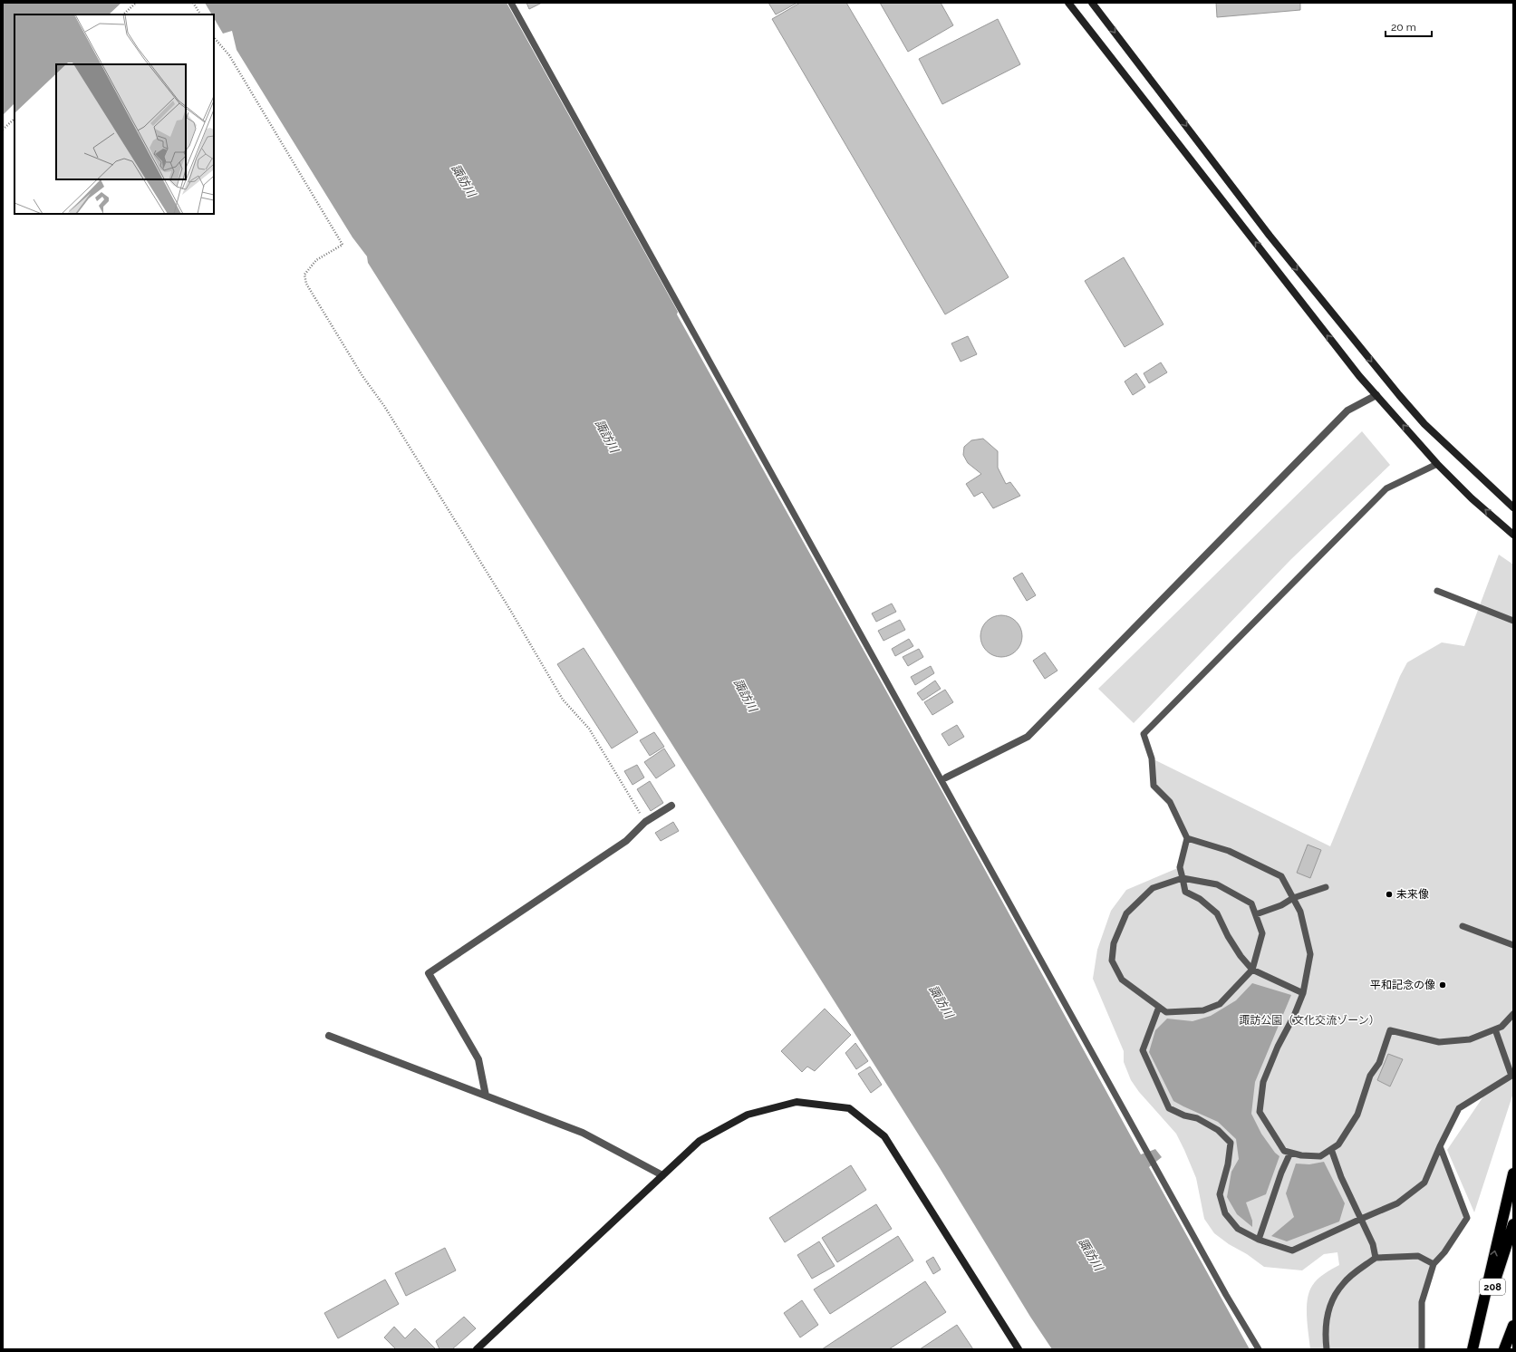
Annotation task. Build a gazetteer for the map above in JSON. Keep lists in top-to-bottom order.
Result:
{
  "streets": {
    "highway": ["208"]
  },
  "water": ["諏訪川"],
  "parks": ["諏訪公園（文化交流ゾーン）"],
  "places": ["未来像", "平和記念の像"],
  "scale_bar": "20 m"
}
